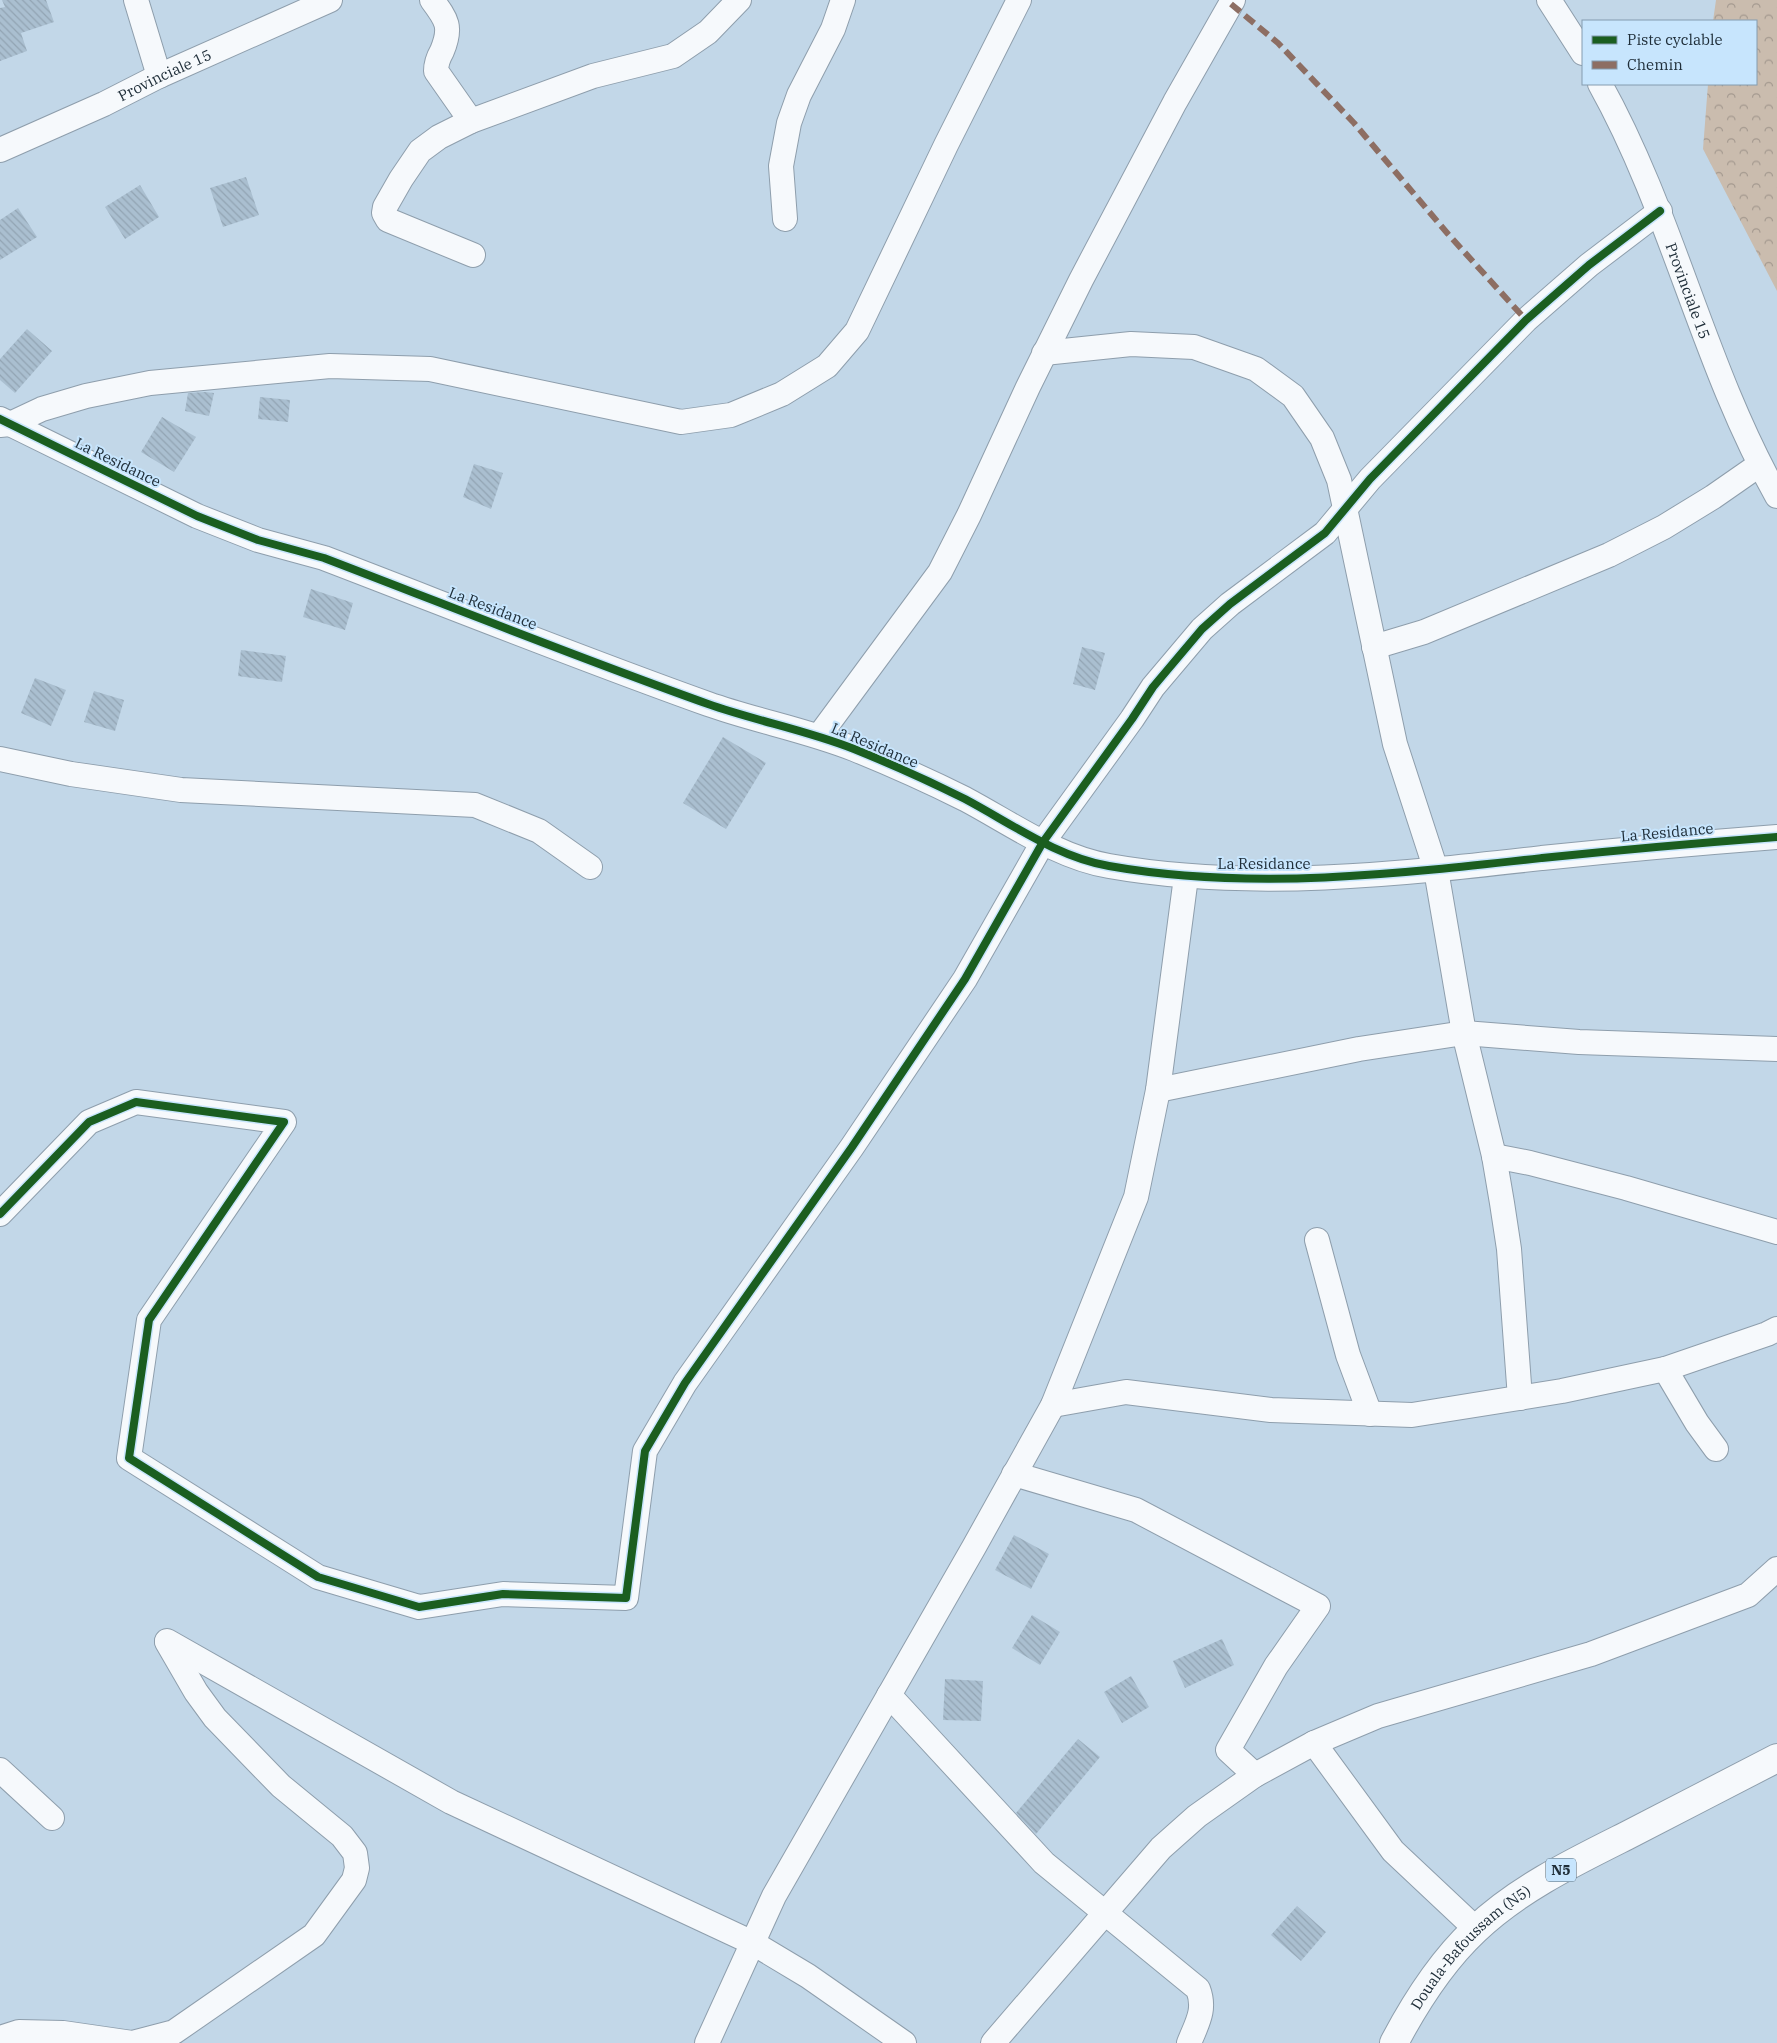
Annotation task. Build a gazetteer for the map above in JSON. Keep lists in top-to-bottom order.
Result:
{
  "streets": {
    "highway": ["N5", "Douala-Bafoussam (N5)"],
    "street": ["Provinciale 15", "La Residance"]
  },
  "legend": ["Piste cyclable", "Chemin"]
}
